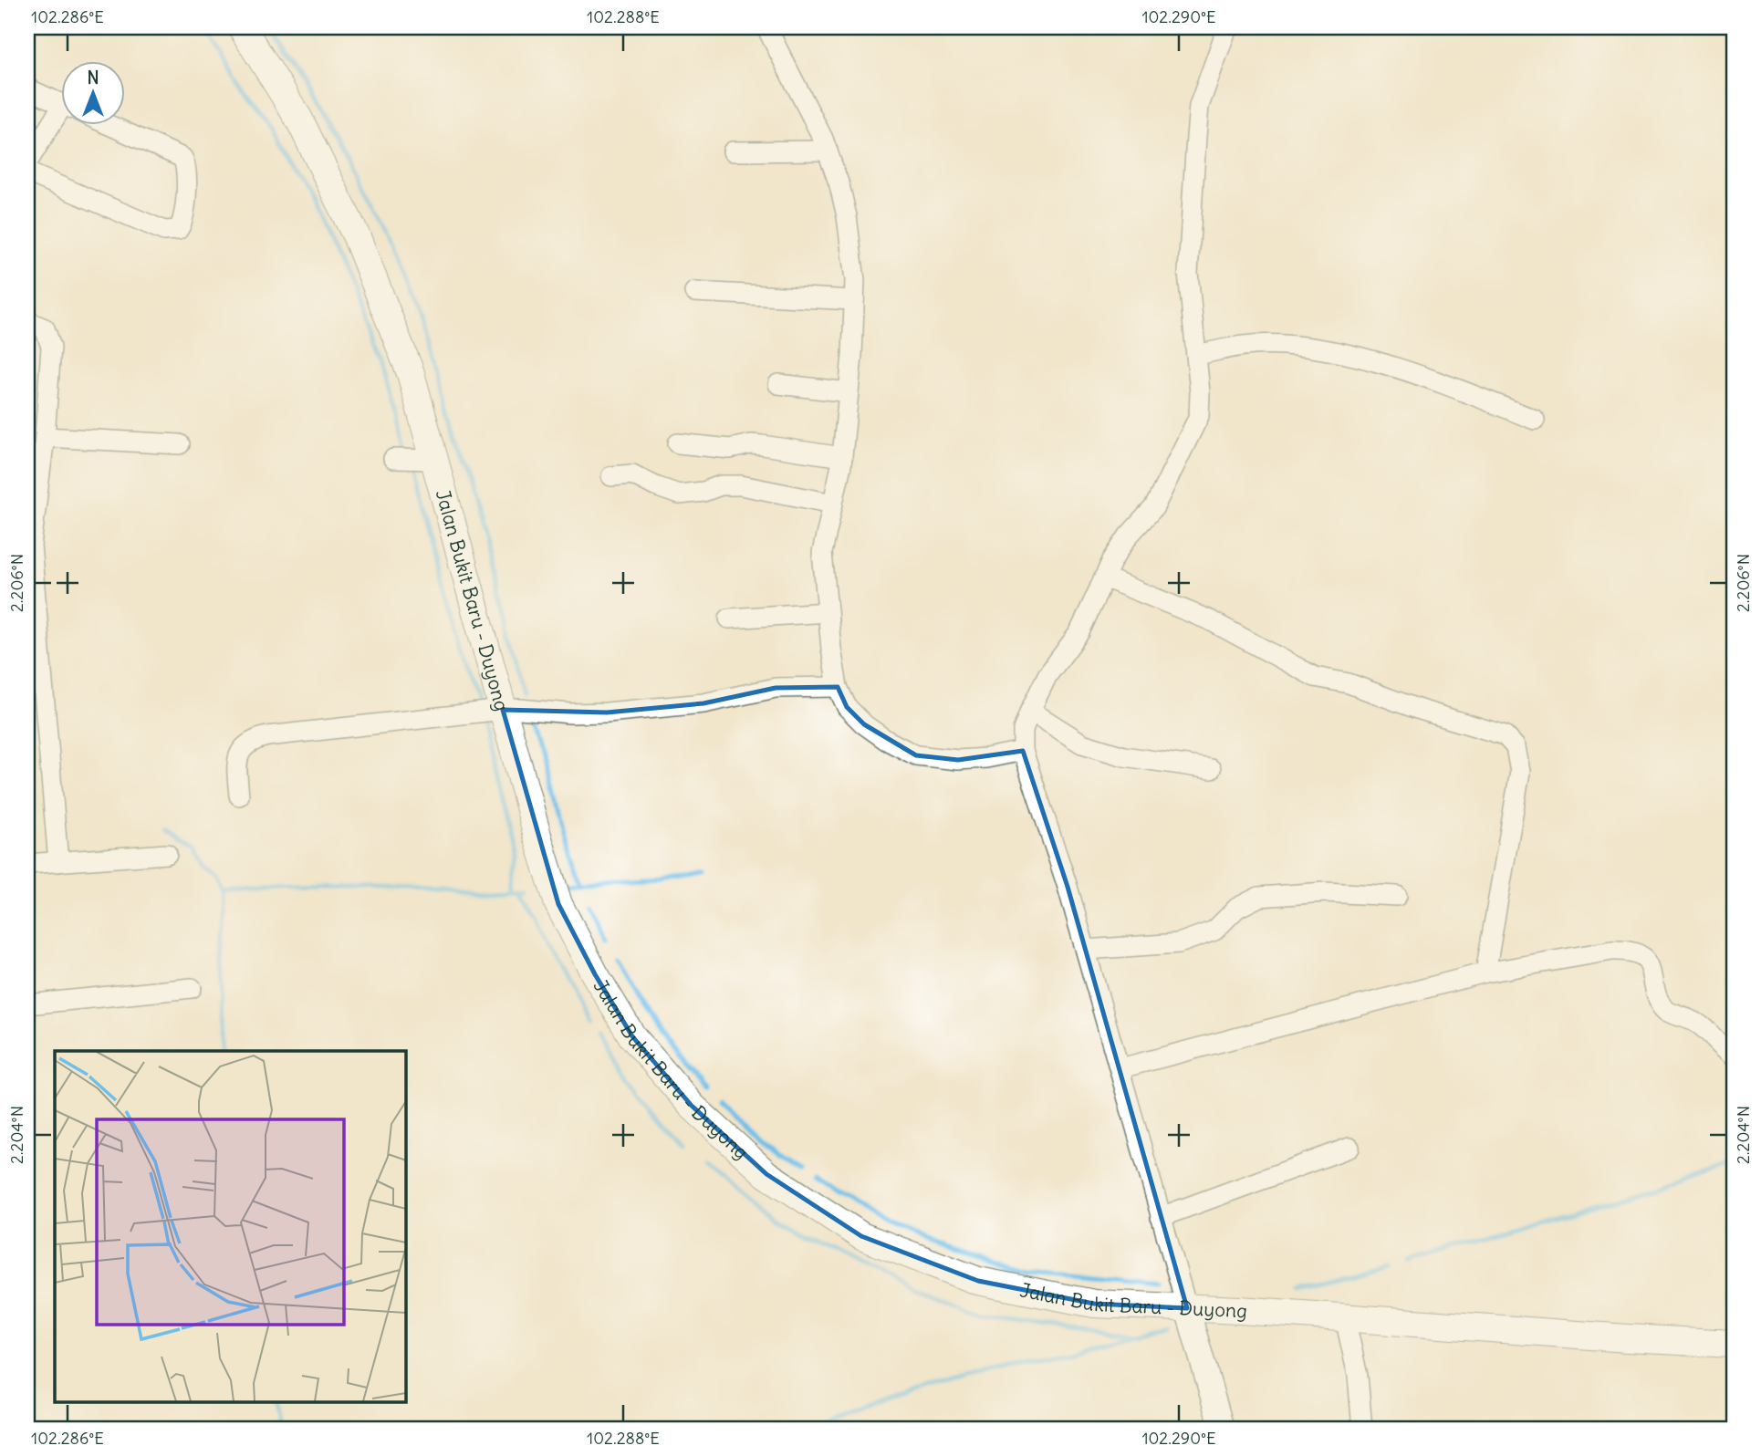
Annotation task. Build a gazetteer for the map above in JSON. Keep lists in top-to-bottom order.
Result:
{
  "streets": {
    "main road": ["Jalan Bukit Baru - Duyong"]
  },
  "north": "top",
  "coordinates": [
    "102.286°E",
    "102.288°E",
    "102.290°E",
    "2.206°N",
    "2.204°N"
  ]
}
